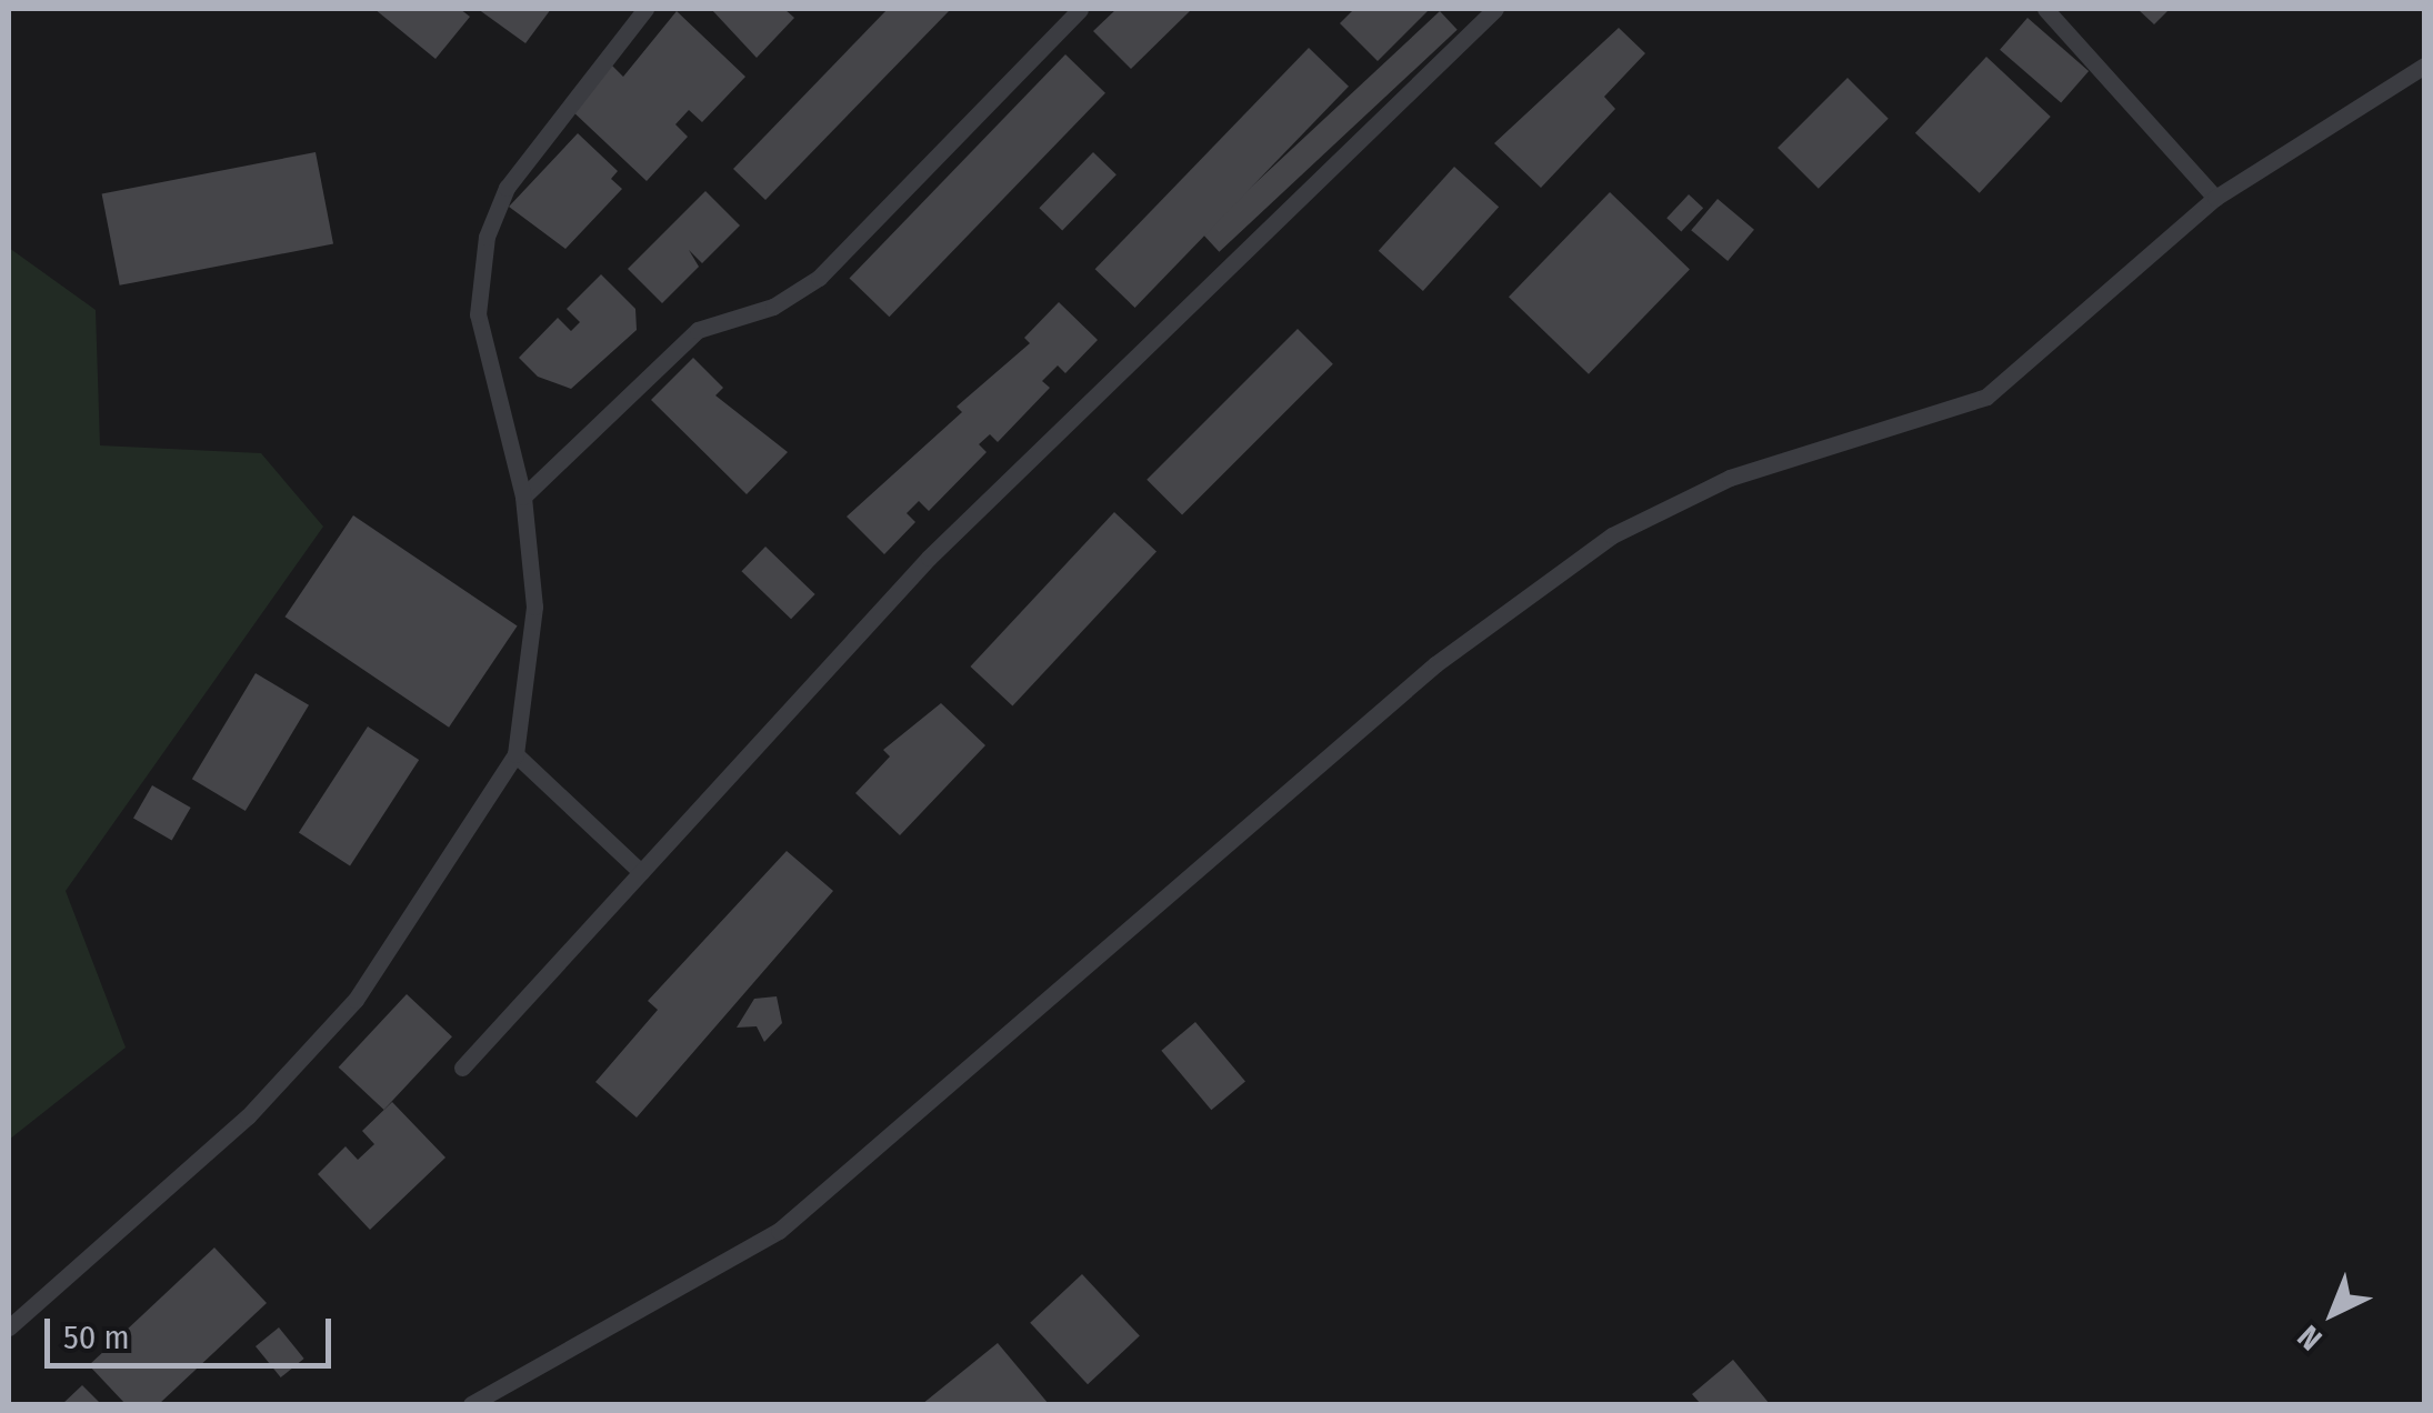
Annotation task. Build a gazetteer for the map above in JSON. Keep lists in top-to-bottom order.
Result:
{
  "scale_bar": "50 m",
  "north": "bottom left"
}
